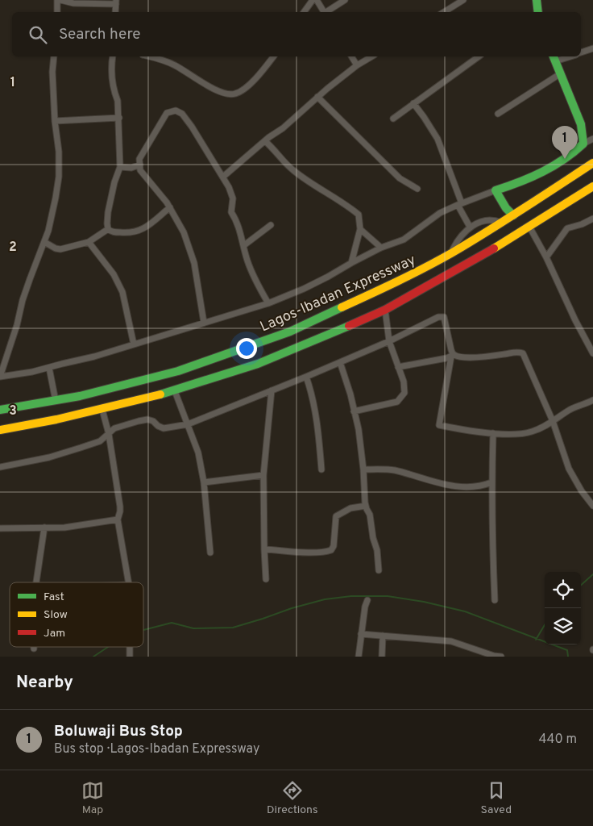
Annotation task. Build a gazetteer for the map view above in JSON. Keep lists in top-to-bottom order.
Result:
{
  "streets": {
    "main road": ["Lagos-Ibadan Expressway"]
  },
  "legend": ["Fast", "Slow", "Jam"],
  "page": {
    "search": "Search here",
    "pins": "1",
    "heading": "Nearby",
    "list": [
      {
        "mark": "1",
        "name": "Boluwaji Bus Stop",
        "note": "Bus stop · Lagos-Ibadan Expressway",
        "value": "440 m"
      }
    ],
    "nav": ["Map", "Directions", "Saved"]
  },
  "grid": {
    "rows": ["1", "2", "3"]
  }
}
